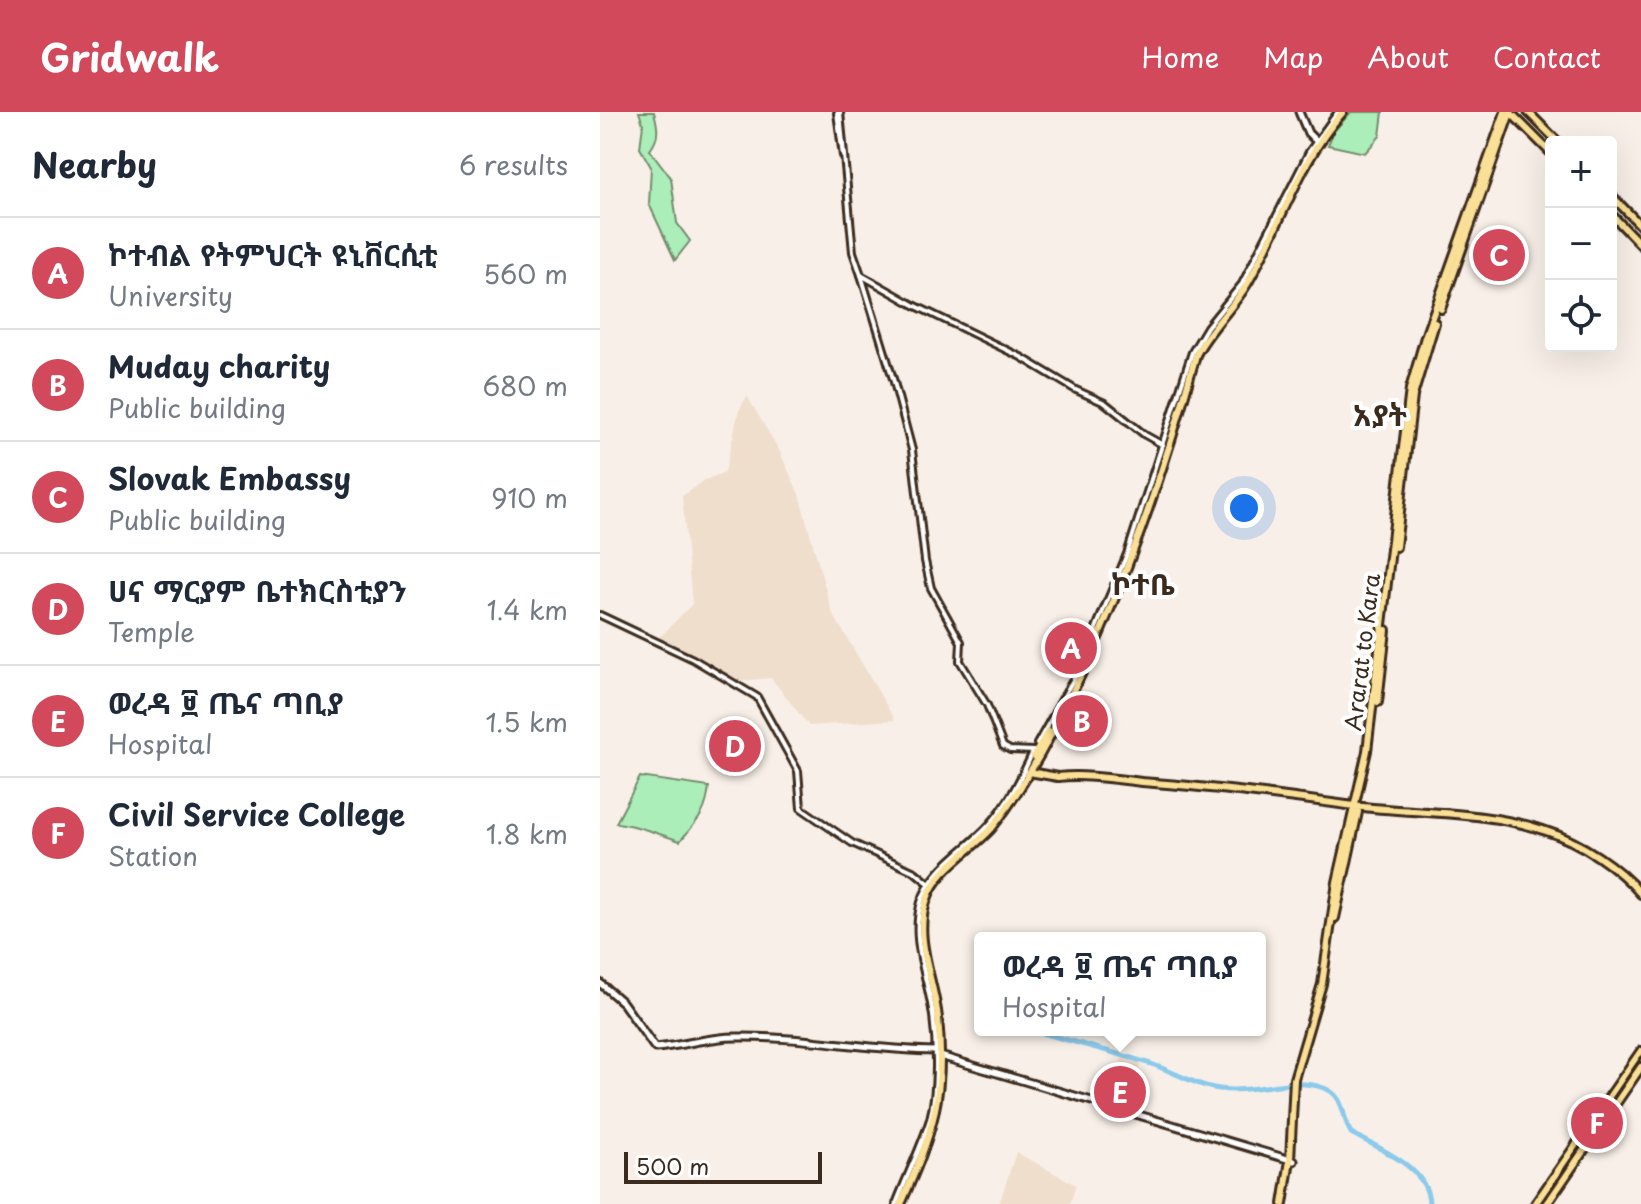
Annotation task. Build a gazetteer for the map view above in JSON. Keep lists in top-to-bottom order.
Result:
{
  "streets": {
    "main road": ["Ararat to Kara"]
  },
  "districts": ["አያት", "ኮተቤ"],
  "scale_bar": "500 m",
  "page": {
    "header": "Gridwalk",
    "nav": [
      "Home",
      "Map",
      "About",
      "Contact"
    ],
    "heading": ["Nearby", "6 results"],
    "map_buttons": ["+", "−"],
    "list": [
      {
        "mark": "A",
        "name": "ኮተብል የትምህርት ዩኒቨርሲቲ",
        "note": "University",
        "value": "560 m"
      },
      {
        "mark": "B",
        "name": "Muday charity",
        "note": "Public building",
        "value": "680 m"
      },
      {
        "mark": "C",
        "name": "Slovak Embassy",
        "note": "Public building",
        "value": "910 m"
      },
      {
        "mark": "D",
        "name": "ሀና ማርያም ቤተክርስቲያን",
        "note": "Temple",
        "value": "1.4 km"
      },
      {
        "mark": "E",
        "name": "ወረዳ ፱ ጤና ጣቢያ",
        "note": "Hospital",
        "value": "1.5 km"
      },
      {
        "mark": "F",
        "name": "Civil Service College",
        "note": "Station",
        "value": "1.8 km"
      }
    ],
    "pins": [
      "C",
      "A",
      "B",
      "D",
      "E",
      "F"
    ],
    "popup": ["ወረዳ ፱ ጤና ጣቢያ", "Hospital"],
    "scale": "500 m"
  }
}
